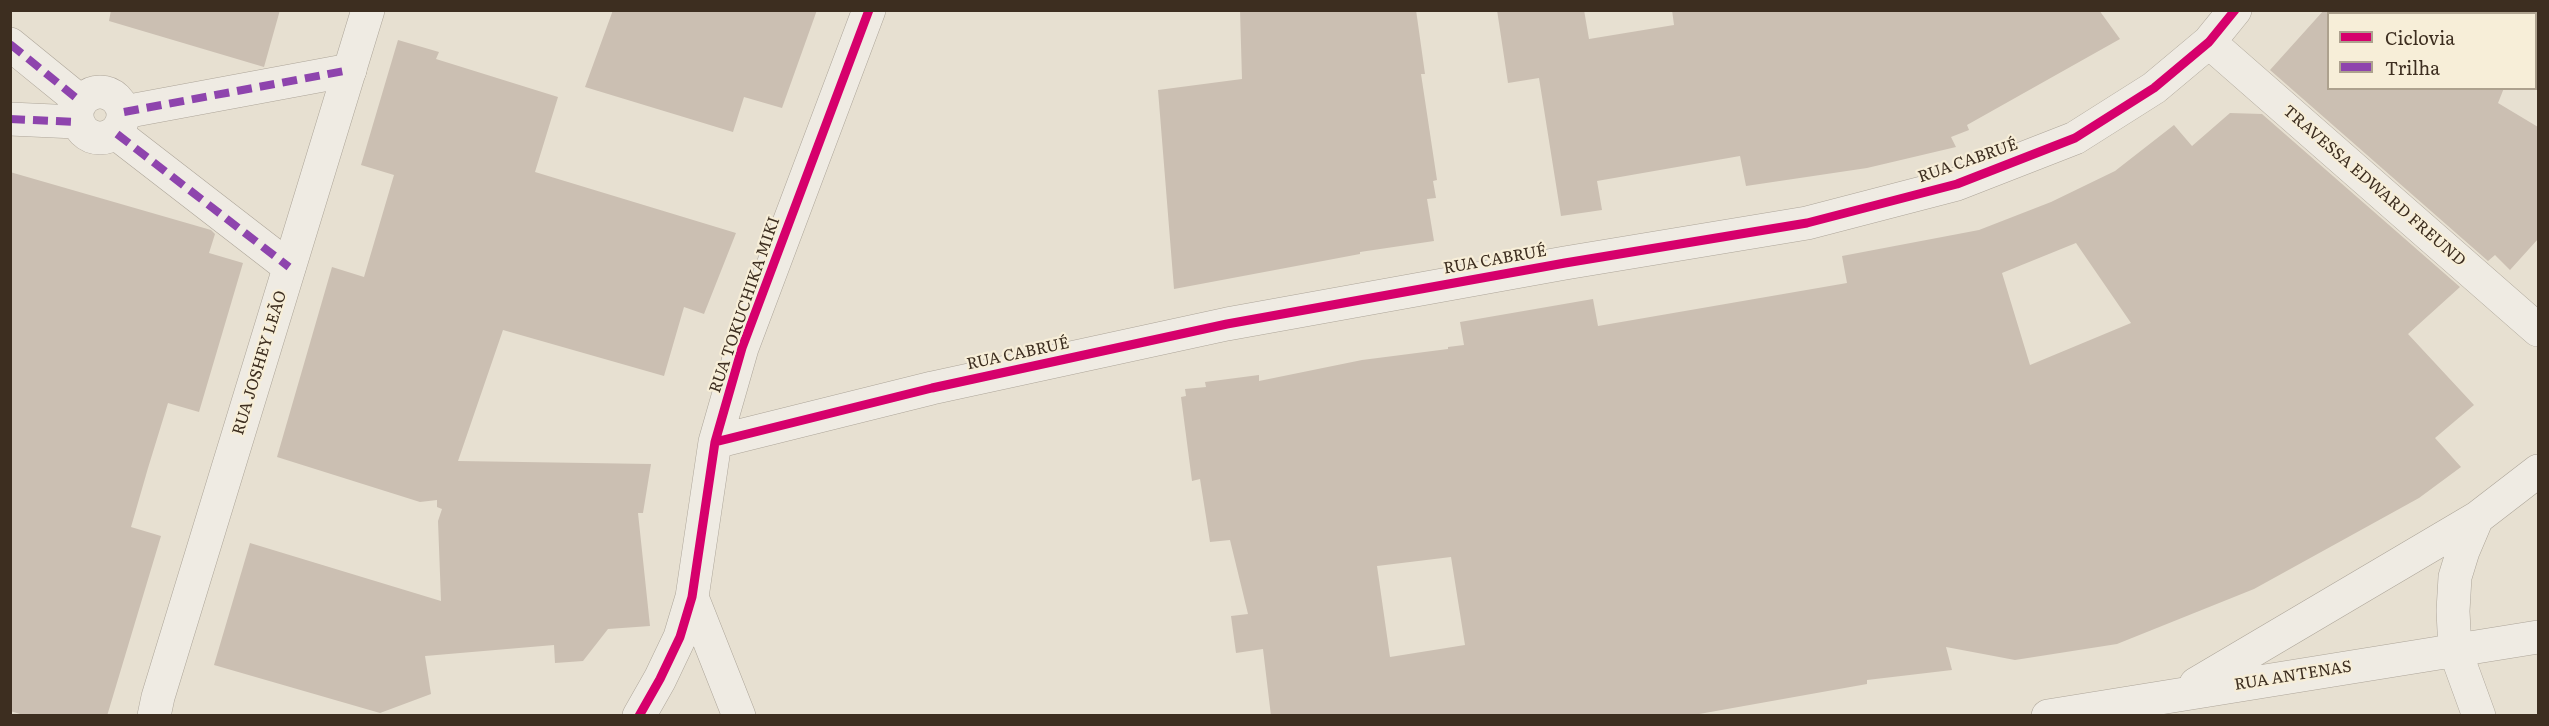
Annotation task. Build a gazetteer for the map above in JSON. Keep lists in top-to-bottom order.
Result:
{
  "streets": {
    "street": [
      "RUA CABRUÉ",
      "TRAVESSA EDWARD FREUND",
      "RUA TOKUCHIKA MIKI",
      "RUA JOSHEY LEÃO",
      "RUA ANTENAS"
    ]
  },
  "crossings": [
    ["RUA CABRUÉ", "TRAVESSA EDWARD FREUND"],
    ["RUA CABRUÉ", "RUA TOKUCHIKA MIKI"]
  ],
  "legend": ["Ciclovia", "Trilha"]
}
